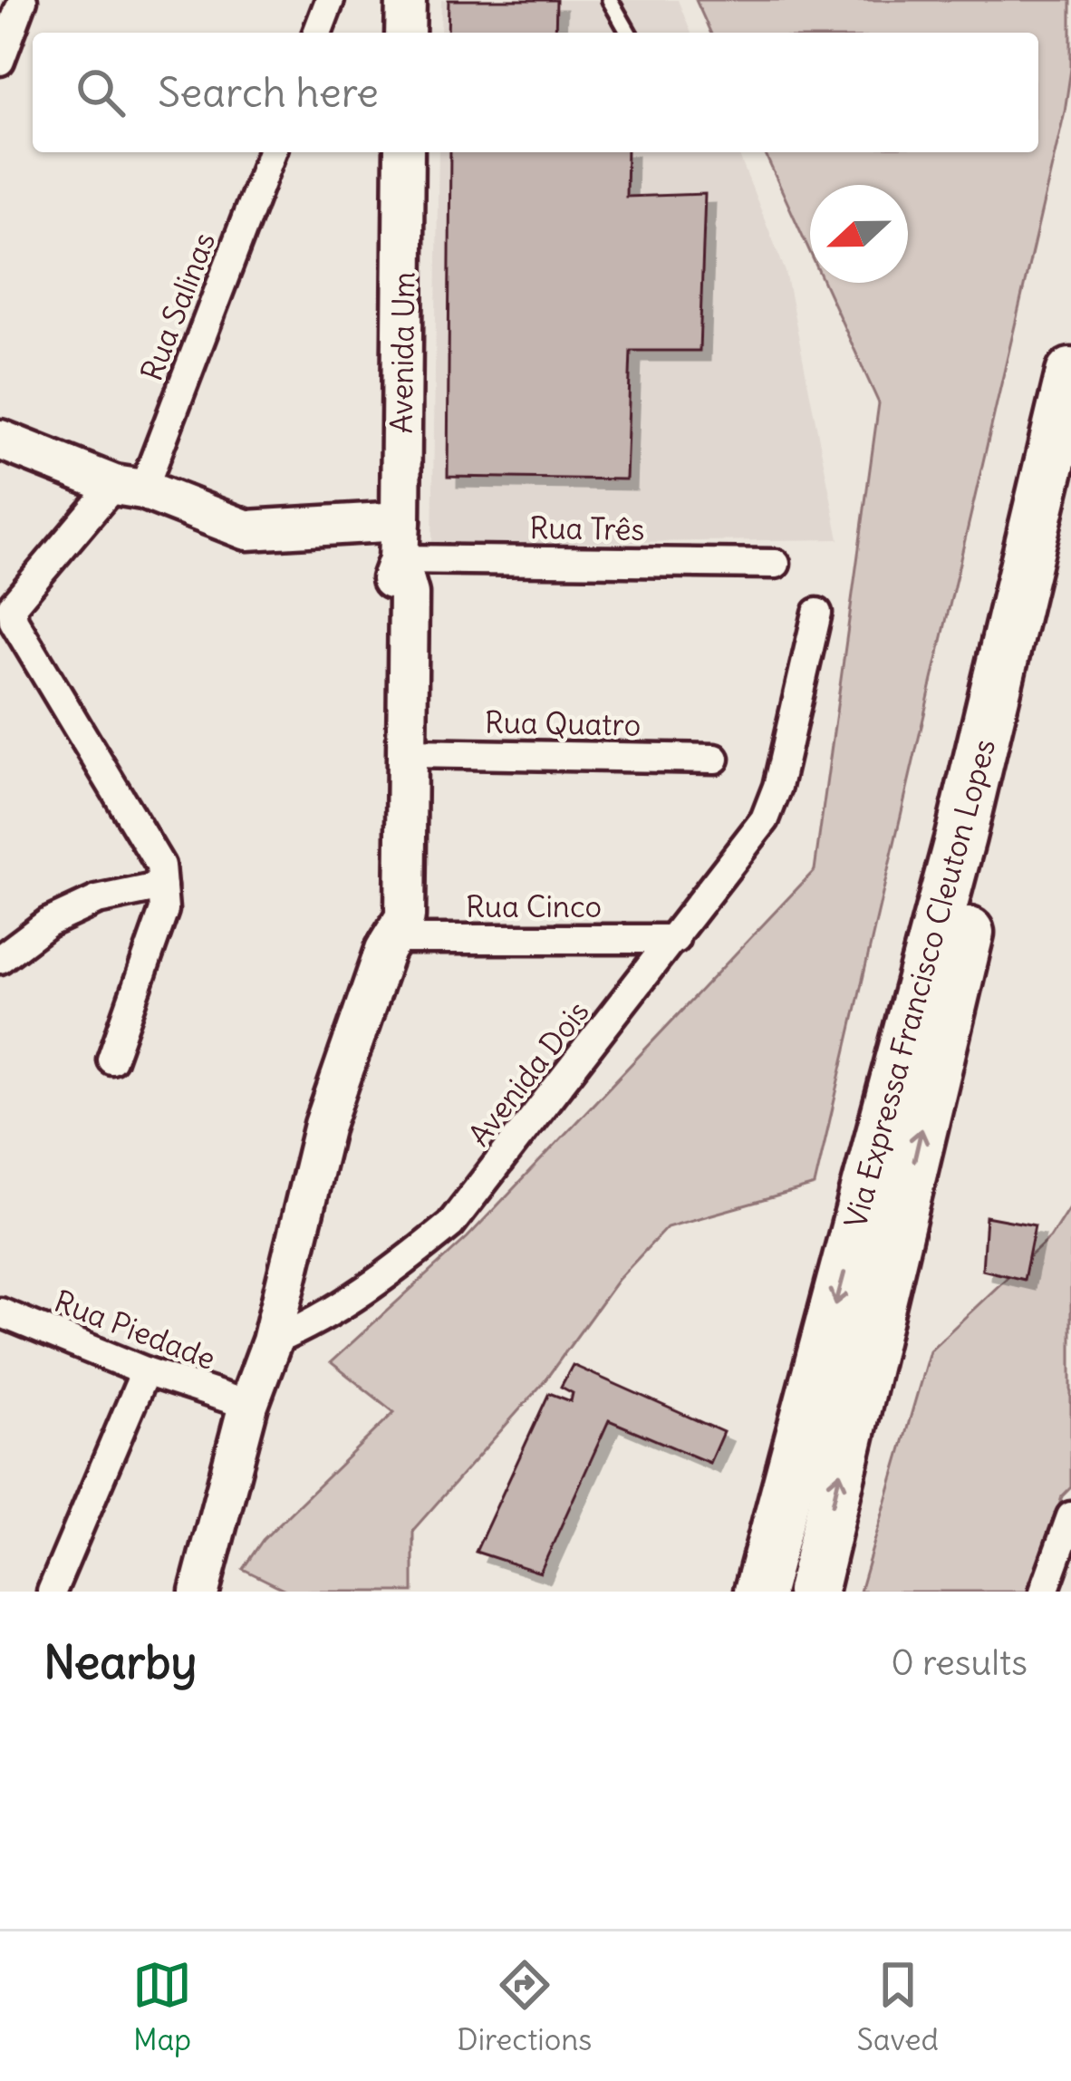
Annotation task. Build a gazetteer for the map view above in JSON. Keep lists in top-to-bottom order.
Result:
{
  "streets": {
    "highway": ["Via Expressa Francisco Cleuton Lopes"],
    "street": [
      "Rua Salinas",
      "Avenida Um",
      "Rua Três",
      "Rua Quatro",
      "Rua Cinco",
      "Avenida Dois",
      "Rua Piedade"
    ]
  },
  "crossings": [
    ["Avenida Um", "Rua Três"],
    ["Rua Cinco", "Avenida Dois"]
  ],
  "north": "left",
  "page": {
    "search": "Search here",
    "heading": ["Nearby", "0 results"],
    "nav": ["Map", "Directions", "Saved"]
  }
}
